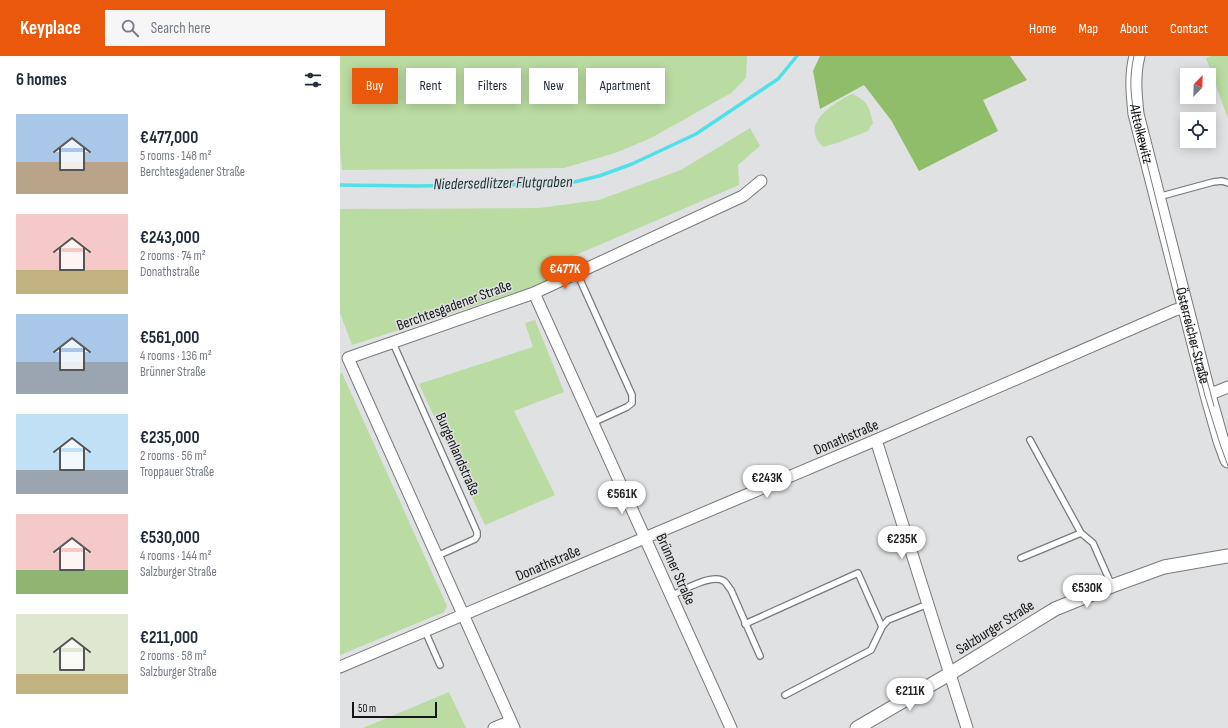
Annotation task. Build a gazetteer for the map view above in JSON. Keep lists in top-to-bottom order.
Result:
{
  "streets": {
    "main road": ["Alttolkewitz", "Österreicher Straße"],
    "street": [
      "Berchtesgadener Straße",
      "Donathstraße",
      "Brünner Straße",
      "Salzburger Straße"
    ],
    "lane": ["Burgenlandstraße"]
  },
  "crossings": [
    ["Alttolkewitz", "Österreicher Straße"],
    ["Berchtesgadener Straße", "Burgenlandstraße"],
    ["Berchtesgadener Straße", "Brünner Straße"],
    ["Österreicher Straße", "Donathstraße"],
    ["Donathstraße", "Brünner Straße"]
  ],
  "water": ["Niedersedlitzer Flutgraben"],
  "scale_bar": "50 m",
  "north": "top right",
  "page": {
    "header": "Keyplace",
    "search": "Search here",
    "nav": [
      "Home",
      "Map",
      "About",
      "Contact"
    ],
    "heading": "6 homes",
    "chip": [
      "Buy",
      "Rent",
      "Filters",
      "New",
      "Apartment"
    ],
    "list": [
      {
        "name": "€477,000",
        "note": "5 rooms · 148 m² · Berchtesgadener Straße"
      },
      {
        "name": "€243,000",
        "note": "2 rooms · 74 m² · Donathstraße"
      },
      {
        "name": "€561,000",
        "note": "4 rooms · 136 m² · Brünner Straße"
      },
      {
        "name": "€235,000",
        "note": "2 rooms · 56 m² · Troppauer Straße"
      },
      {
        "name": "€530,000",
        "note": "4 rooms · 144 m² · Salzburger Straße"
      },
      {
        "name": "€211,000",
        "note": "2 rooms · 58 m² · Salzburger Straße"
      }
    ],
    "price": [
      "€477K",
      "€243K",
      "€561K",
      "€235K",
      "€530K",
      "€211K"
    ],
    "scale": "50 m"
  }
}
